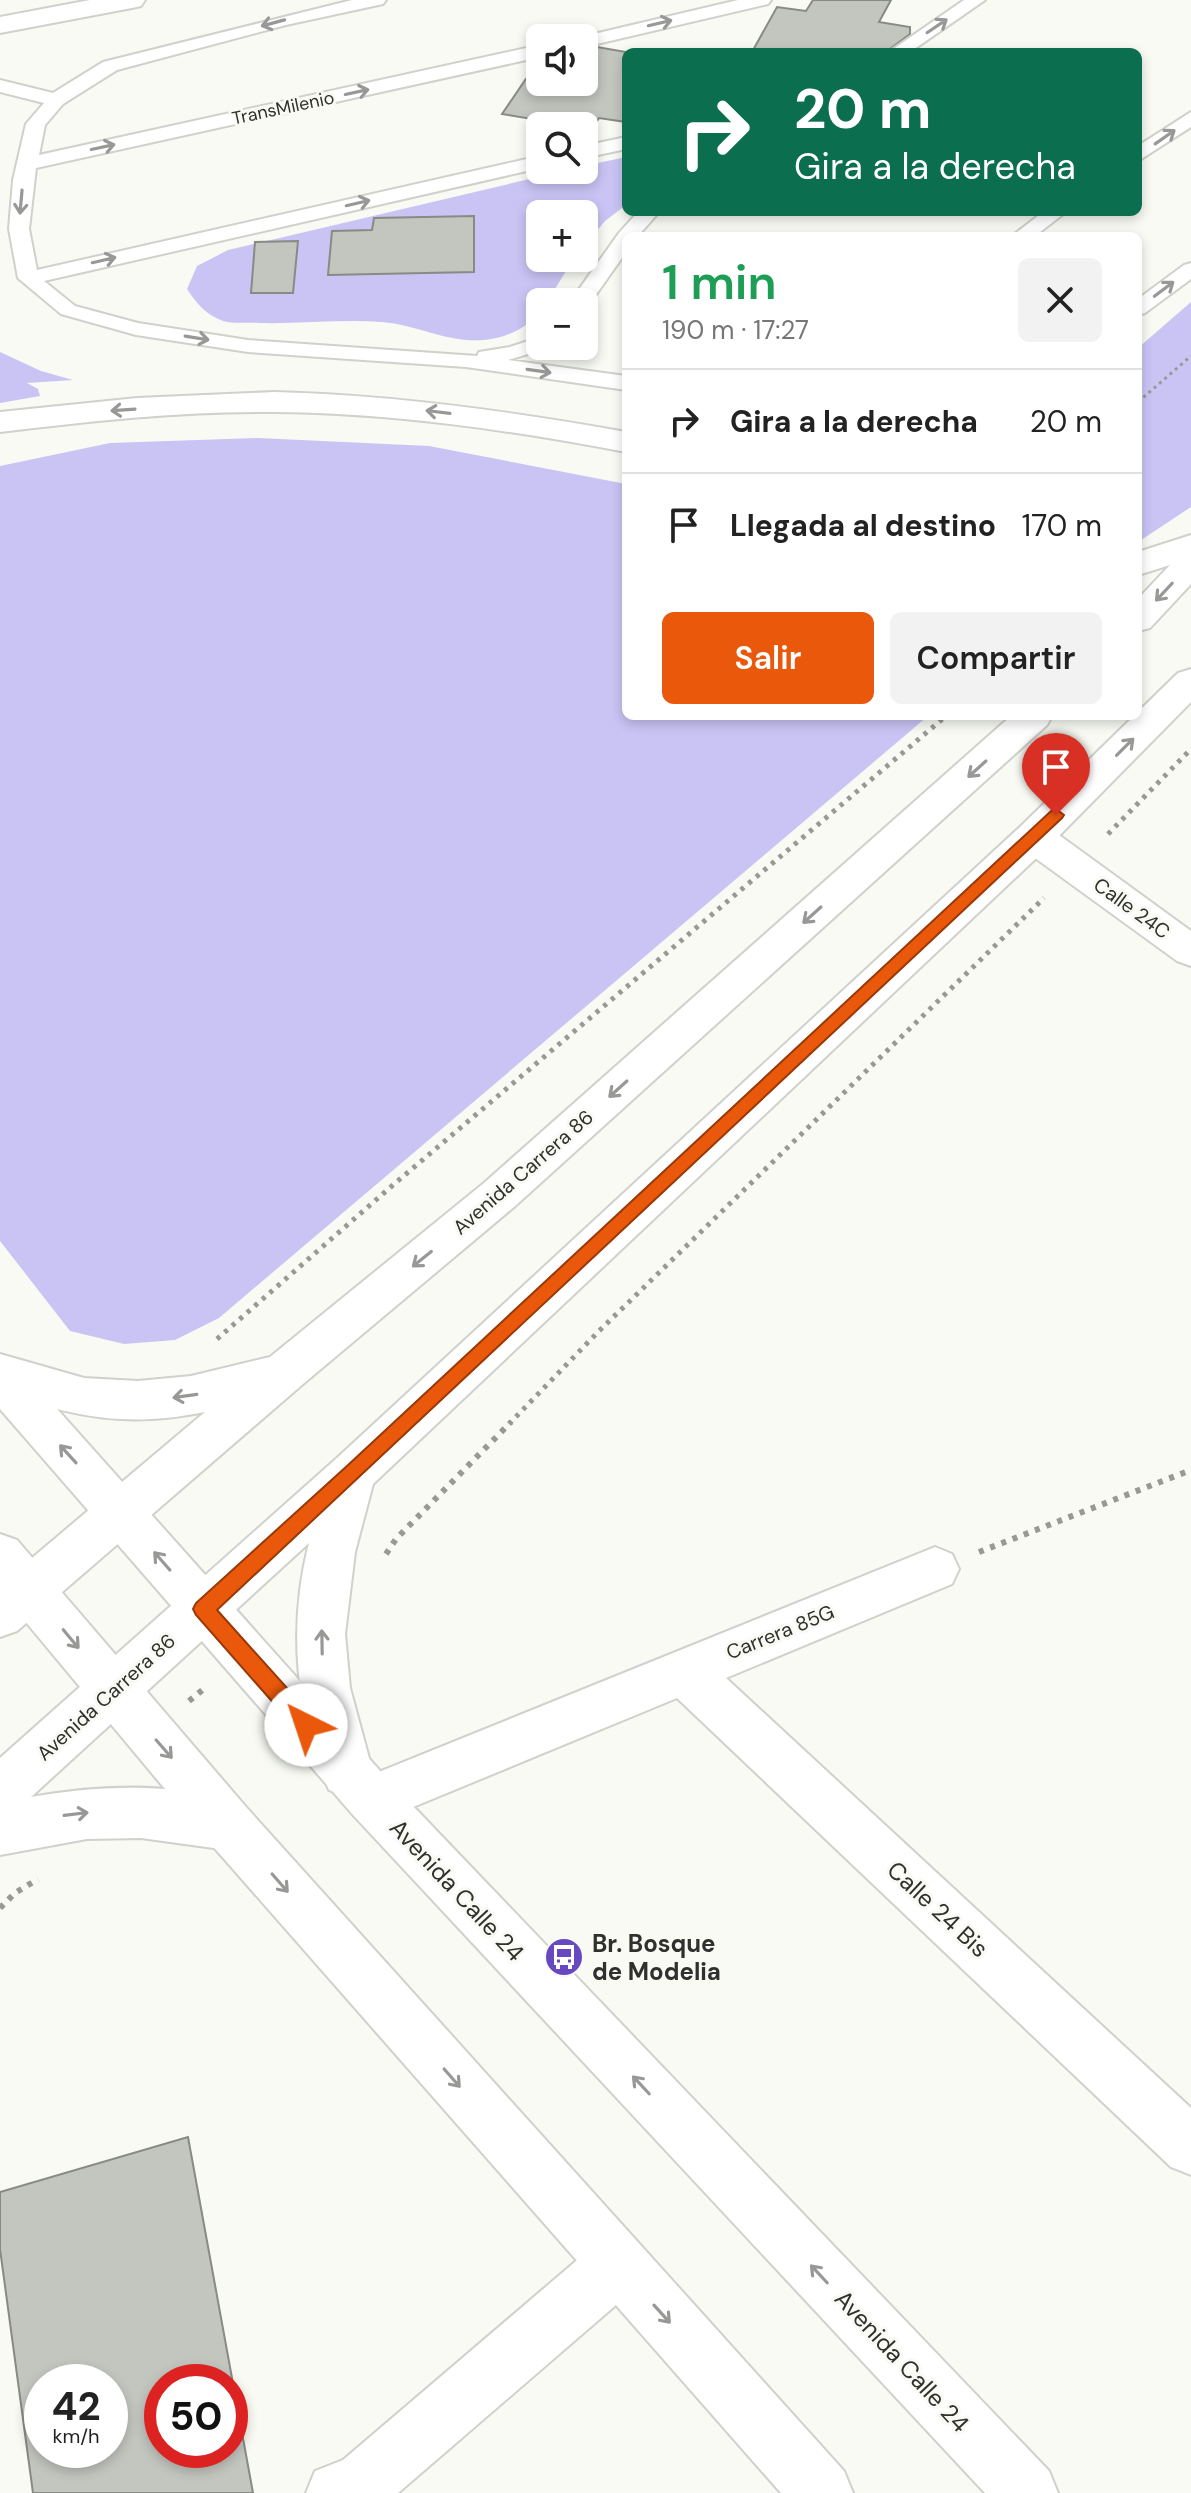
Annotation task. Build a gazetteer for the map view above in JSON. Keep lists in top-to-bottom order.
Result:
{
  "streets": {
    "main road": [
      "Calle 24C",
      "Avenida Carrera 86",
      "Carrera 85G",
      "Avenida Calle 24",
      "Calle 24 Bis"
    ],
    "lane": ["TransMilenio"]
  },
  "crossings": [
    ["Calle 24C", "Avenida Carrera 86"],
    ["Avenida Carrera 86", "Avenida Calle 24"],
    ["Carrera 85G", "Avenida Calle 24"],
    ["Carrera 85G", "Calle 24 Bis"]
  ],
  "places": {
    "bus stop": ["Br. Bosque de Modelia"]
  },
  "page": {
    "map_buttons": ["+", "−"],
    "turn": ["20 m", "Gira a la derecha"],
    "heading": ["1 min", "190 m · 17:27"],
    "list": [
      {
        "name": "Gira a la derecha",
        "value": "20 m"
      },
      {
        "name": "Llegada al destino",
        "value": "170 m"
      }
    ],
    "buttons": ["Salir", "Compartir"],
    "speed": "42 km/h",
    "limit": "50"
  }
}
